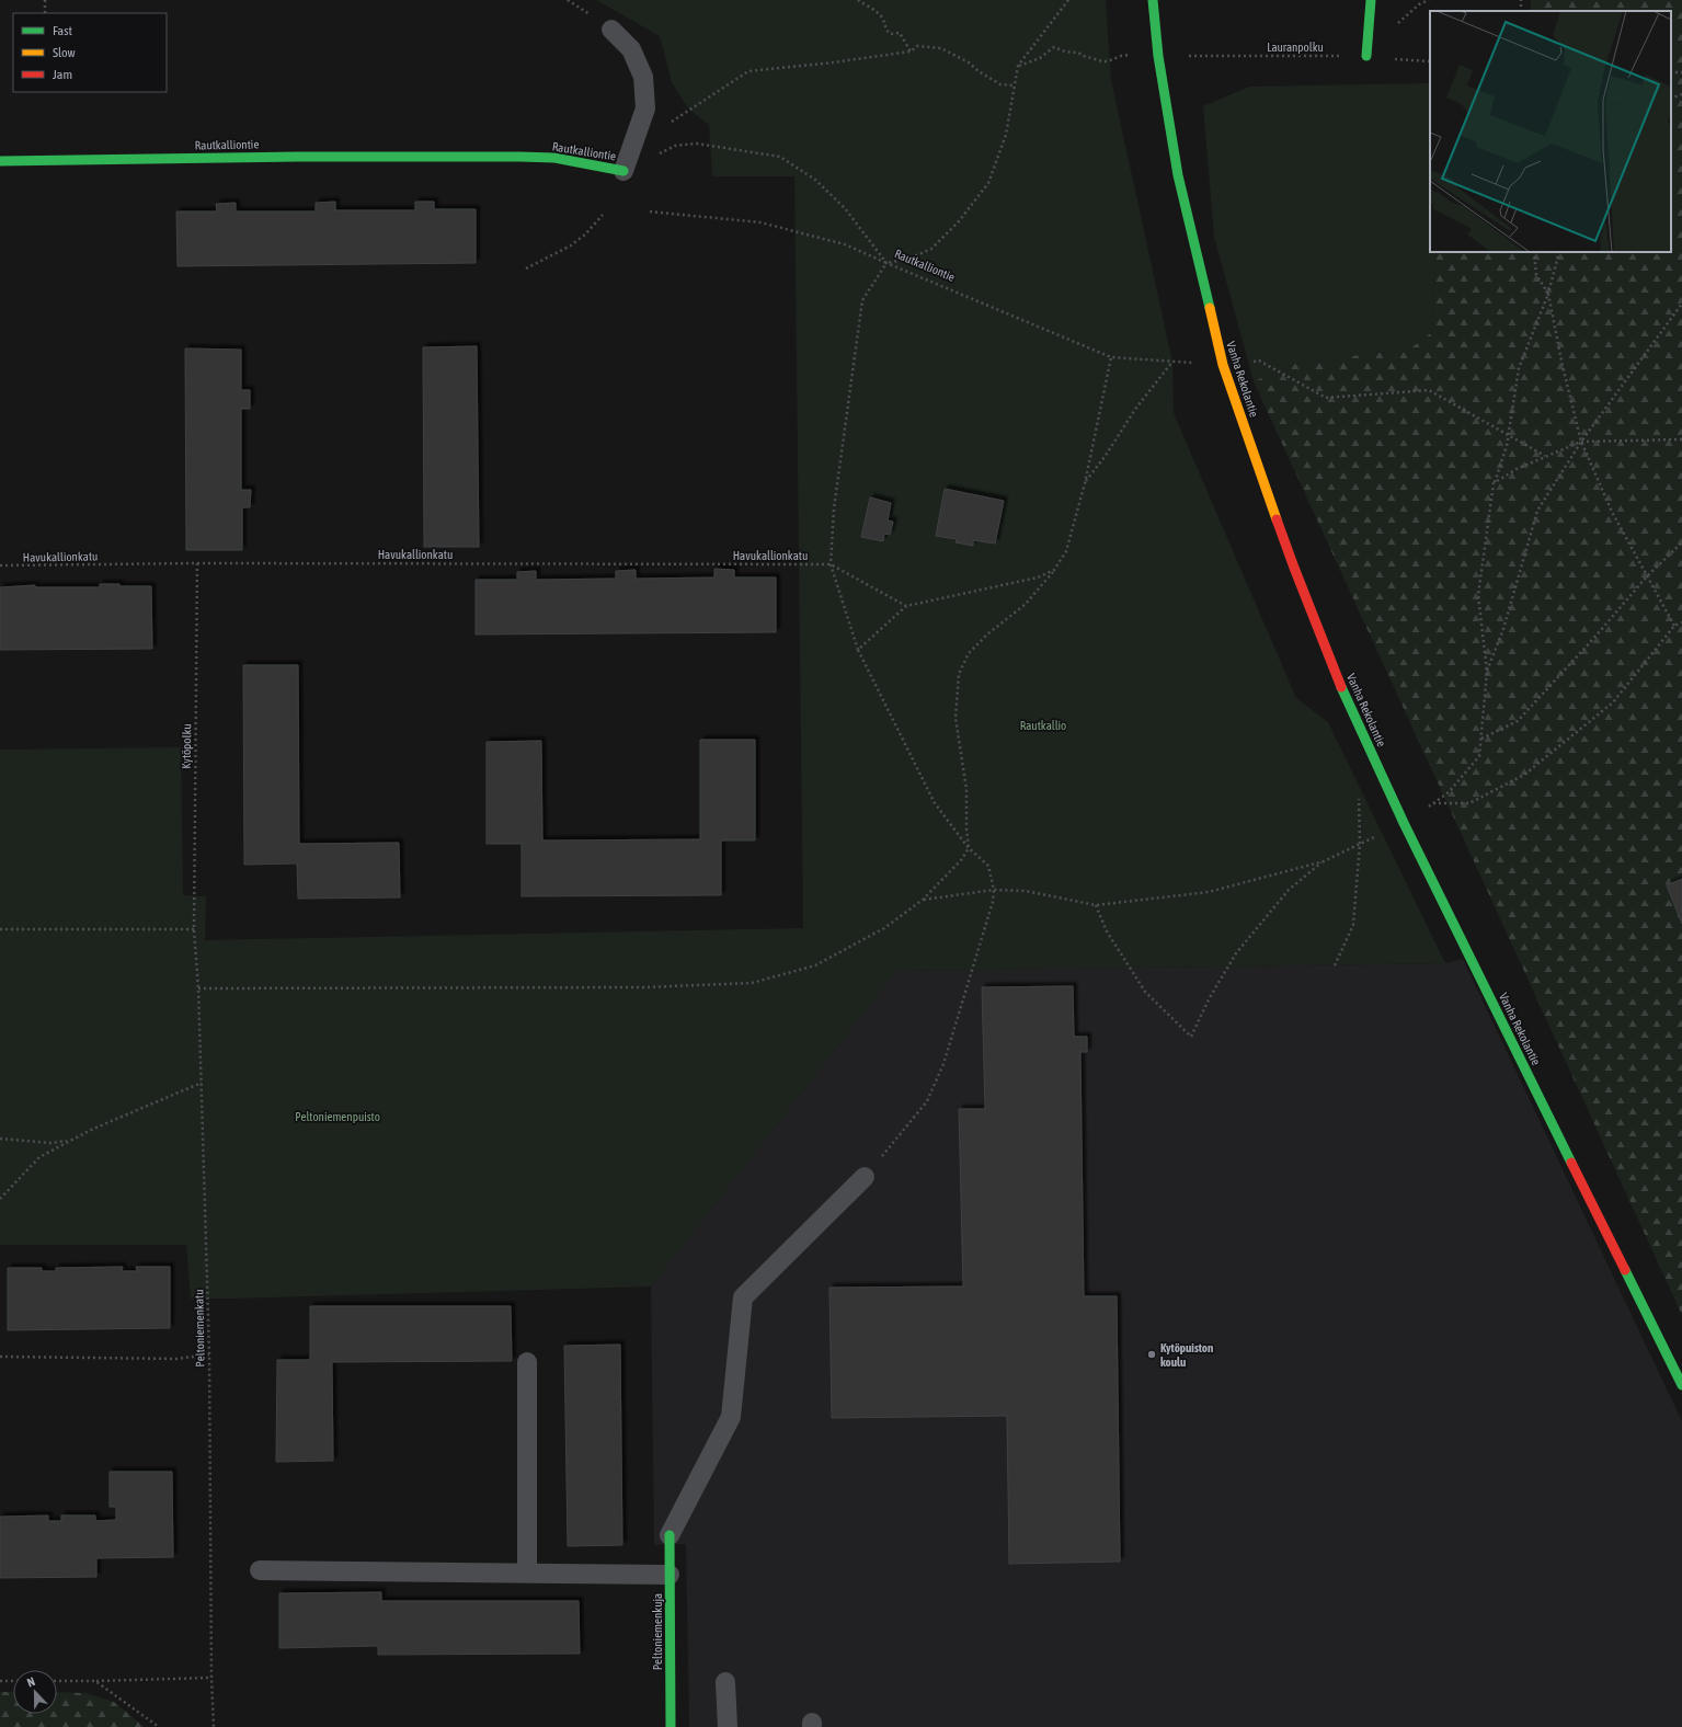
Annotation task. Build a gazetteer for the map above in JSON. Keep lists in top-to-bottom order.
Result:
{
  "streets": {
    "street": ["Rautkalliontie", "Vanha Rekolantie", "Peltoniemenkuja"],
    "path": [
      "Lauranpolku",
      "Havukallionkatu",
      "Kytöpolku",
      "Peltoniemenkatu"
    ]
  },
  "crossings": [
    ["Lauranpolku", "Vanha Rekolantie"],
    ["Rautkalliontie", "Vanha Rekolantie"],
    ["Havukallionkatu", "Kytöpolku"],
    ["Kytöpolku", "Peltoniemenkatu"]
  ],
  "parks": ["Rautkallio", "Peltoniemenpuisto"],
  "places": ["Kytöpuiston koulu"],
  "legend": ["Fast", "Slow", "Jam"],
  "north": "top"
}
